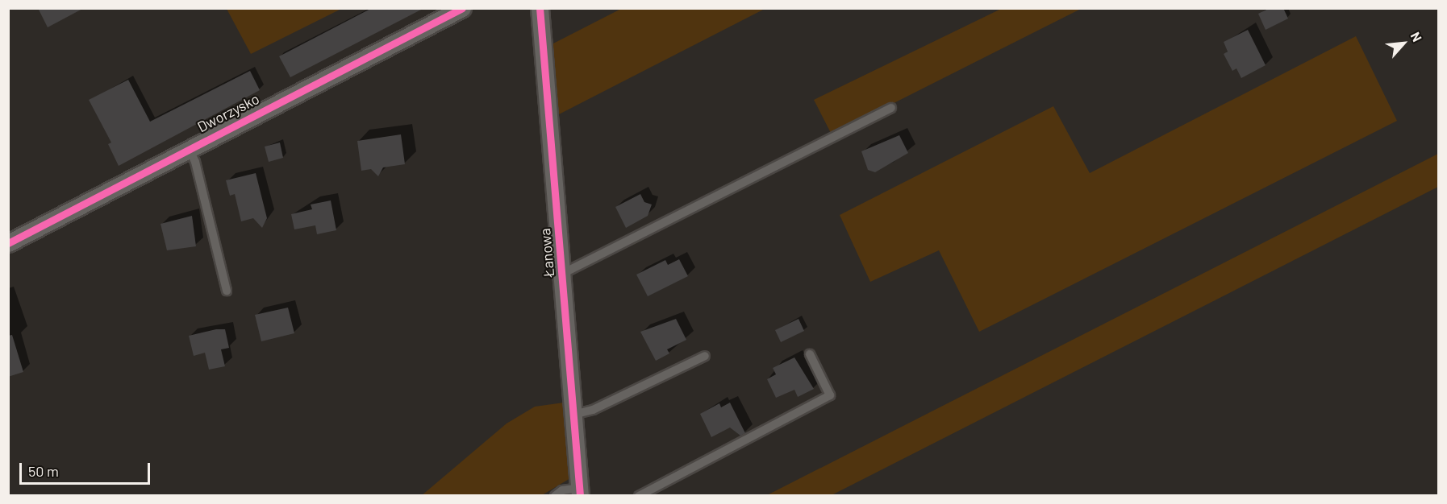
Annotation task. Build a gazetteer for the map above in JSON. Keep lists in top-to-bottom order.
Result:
{
  "streets": {
    "street": ["Dworzysko", "Łanowa"]
  },
  "scale_bar": "50 m",
  "north": "top right"
}
